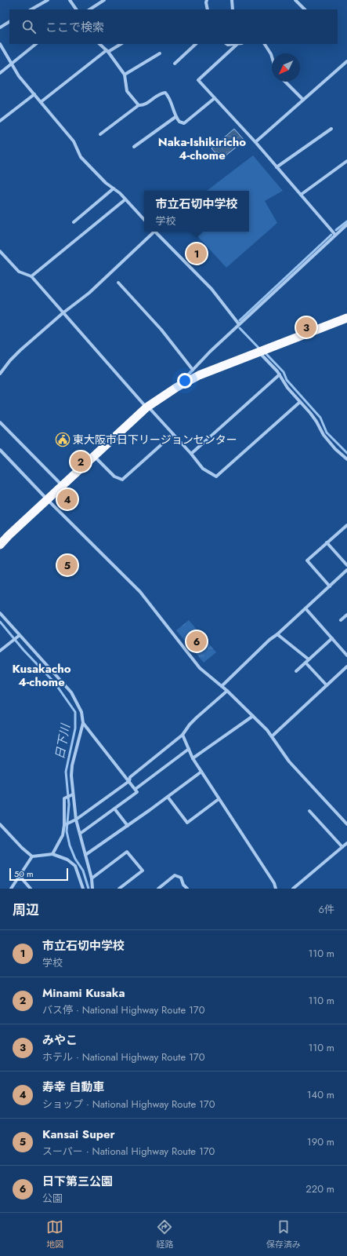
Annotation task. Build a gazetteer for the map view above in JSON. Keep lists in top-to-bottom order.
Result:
{
  "districts": ["Naka-Ishikiricho 4-chome", "Kusakacho 4-chome"],
  "water": ["日下川"],
  "places": {
    "public building": ["東大阪市日下リージョンセンター"]
  },
  "scale_bar": "50 m",
  "north": "bottom left",
  "page": {
    "search": "ここで検索",
    "popup": ["市立石切中学校", "学校"],
    "pins": [
      "1",
      "3",
      "2",
      "4",
      "5",
      "6"
    ],
    "scale": "50 m",
    "heading": ["周辺", "6件"],
    "list": [
      {
        "mark": "1",
        "name": "市立石切中学校",
        "note": "学校",
        "value": "110 m"
      },
      {
        "mark": "2",
        "name": "Minami Kusaka",
        "note": "バス停 · National Highway Route 170",
        "value": "110 m"
      },
      {
        "mark": "3",
        "name": "みやこ",
        "note": "ホテル · National Highway Route 170",
        "value": "110 m"
      },
      {
        "mark": "4",
        "name": "寿幸 自動車",
        "note": "ショップ · National Highway Route 170",
        "value": "140 m"
      },
      {
        "mark": "5",
        "name": "Kansai Super",
        "note": "スーパー · National Highway Route 170",
        "value": "190 m"
      },
      {
        "mark": "6",
        "name": "日下第三公園",
        "note": "公園",
        "value": "220 m"
      }
    ],
    "nav": ["地図", "経路", "保存済み"]
  }
}
